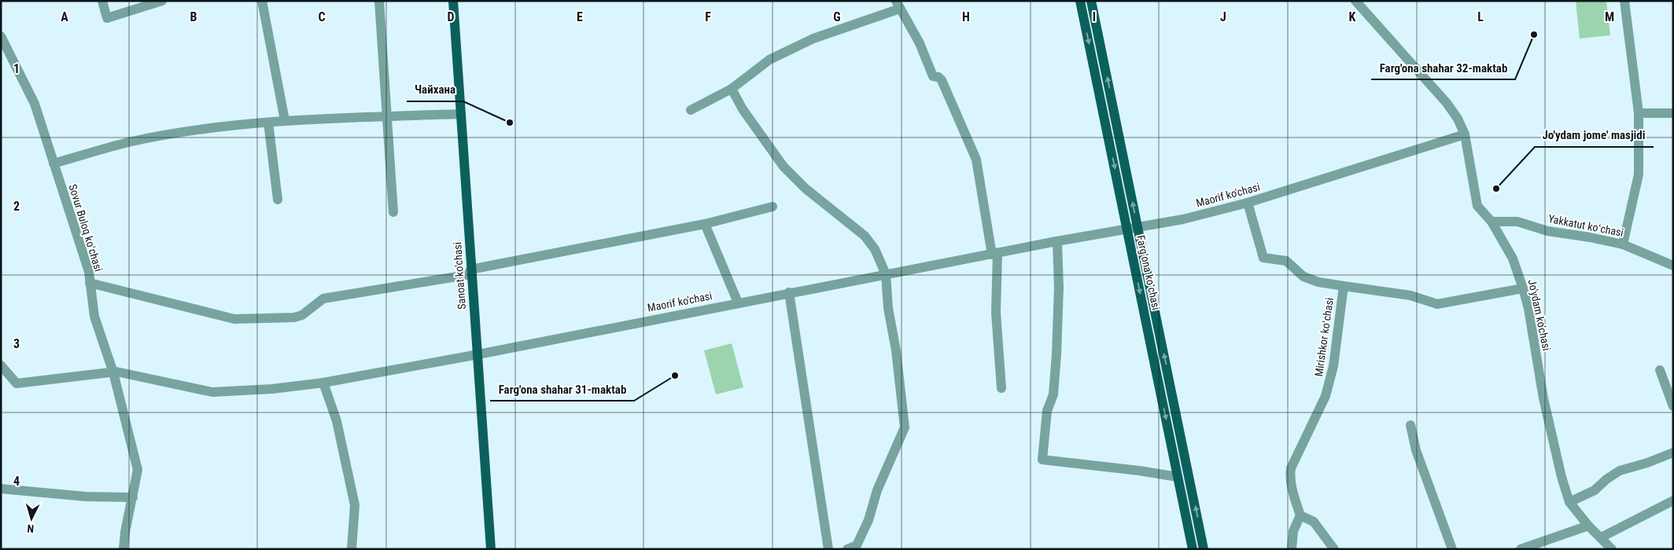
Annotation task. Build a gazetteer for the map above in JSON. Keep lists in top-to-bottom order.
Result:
{
  "streets": {
    "main road": ["Fargʻona koʻchasi", "Sanoat ko'chasi"],
    "street": [
      "Maorif ko'chasi",
      "Yakkatut koʻchasi",
      "Sovur Buloq koʻchasi",
      "Jo'ydam ko'chasi",
      "Mirishkor koʻchasi"
    ]
  },
  "crossings": [
    ["Maorif ko'chasi", "Sovur Buloq koʻchasi"],
    ["Maorif ko'chasi", "Fargʻona koʻchasi"],
    ["Maorif ko'chasi", "Sanoat ko'chasi"],
    ["Maorif ko'chasi", "Jo'ydam ko'chasi"],
    ["Yakkatut koʻchasi", "Jo'ydam ko'chasi"],
    ["Jo'ydam ko'chasi", "Mirishkor koʻchasi"]
  ],
  "places": [
    "Farg'ona shahar 32-maktab",
    "Чайхана",
    "Jo'ydam jome' masjidi",
    "Farg'ona shahar 31-maktab"
  ],
  "north": "bottom",
  "grid": {
    "columns": [
      "A",
      "B",
      "C",
      "D",
      "E",
      "F",
      "G",
      "H",
      "I",
      "J",
      "K",
      "L",
      "M"
    ],
    "rows": [
      "1",
      "2",
      "3",
      "4"
    ]
  }
}
